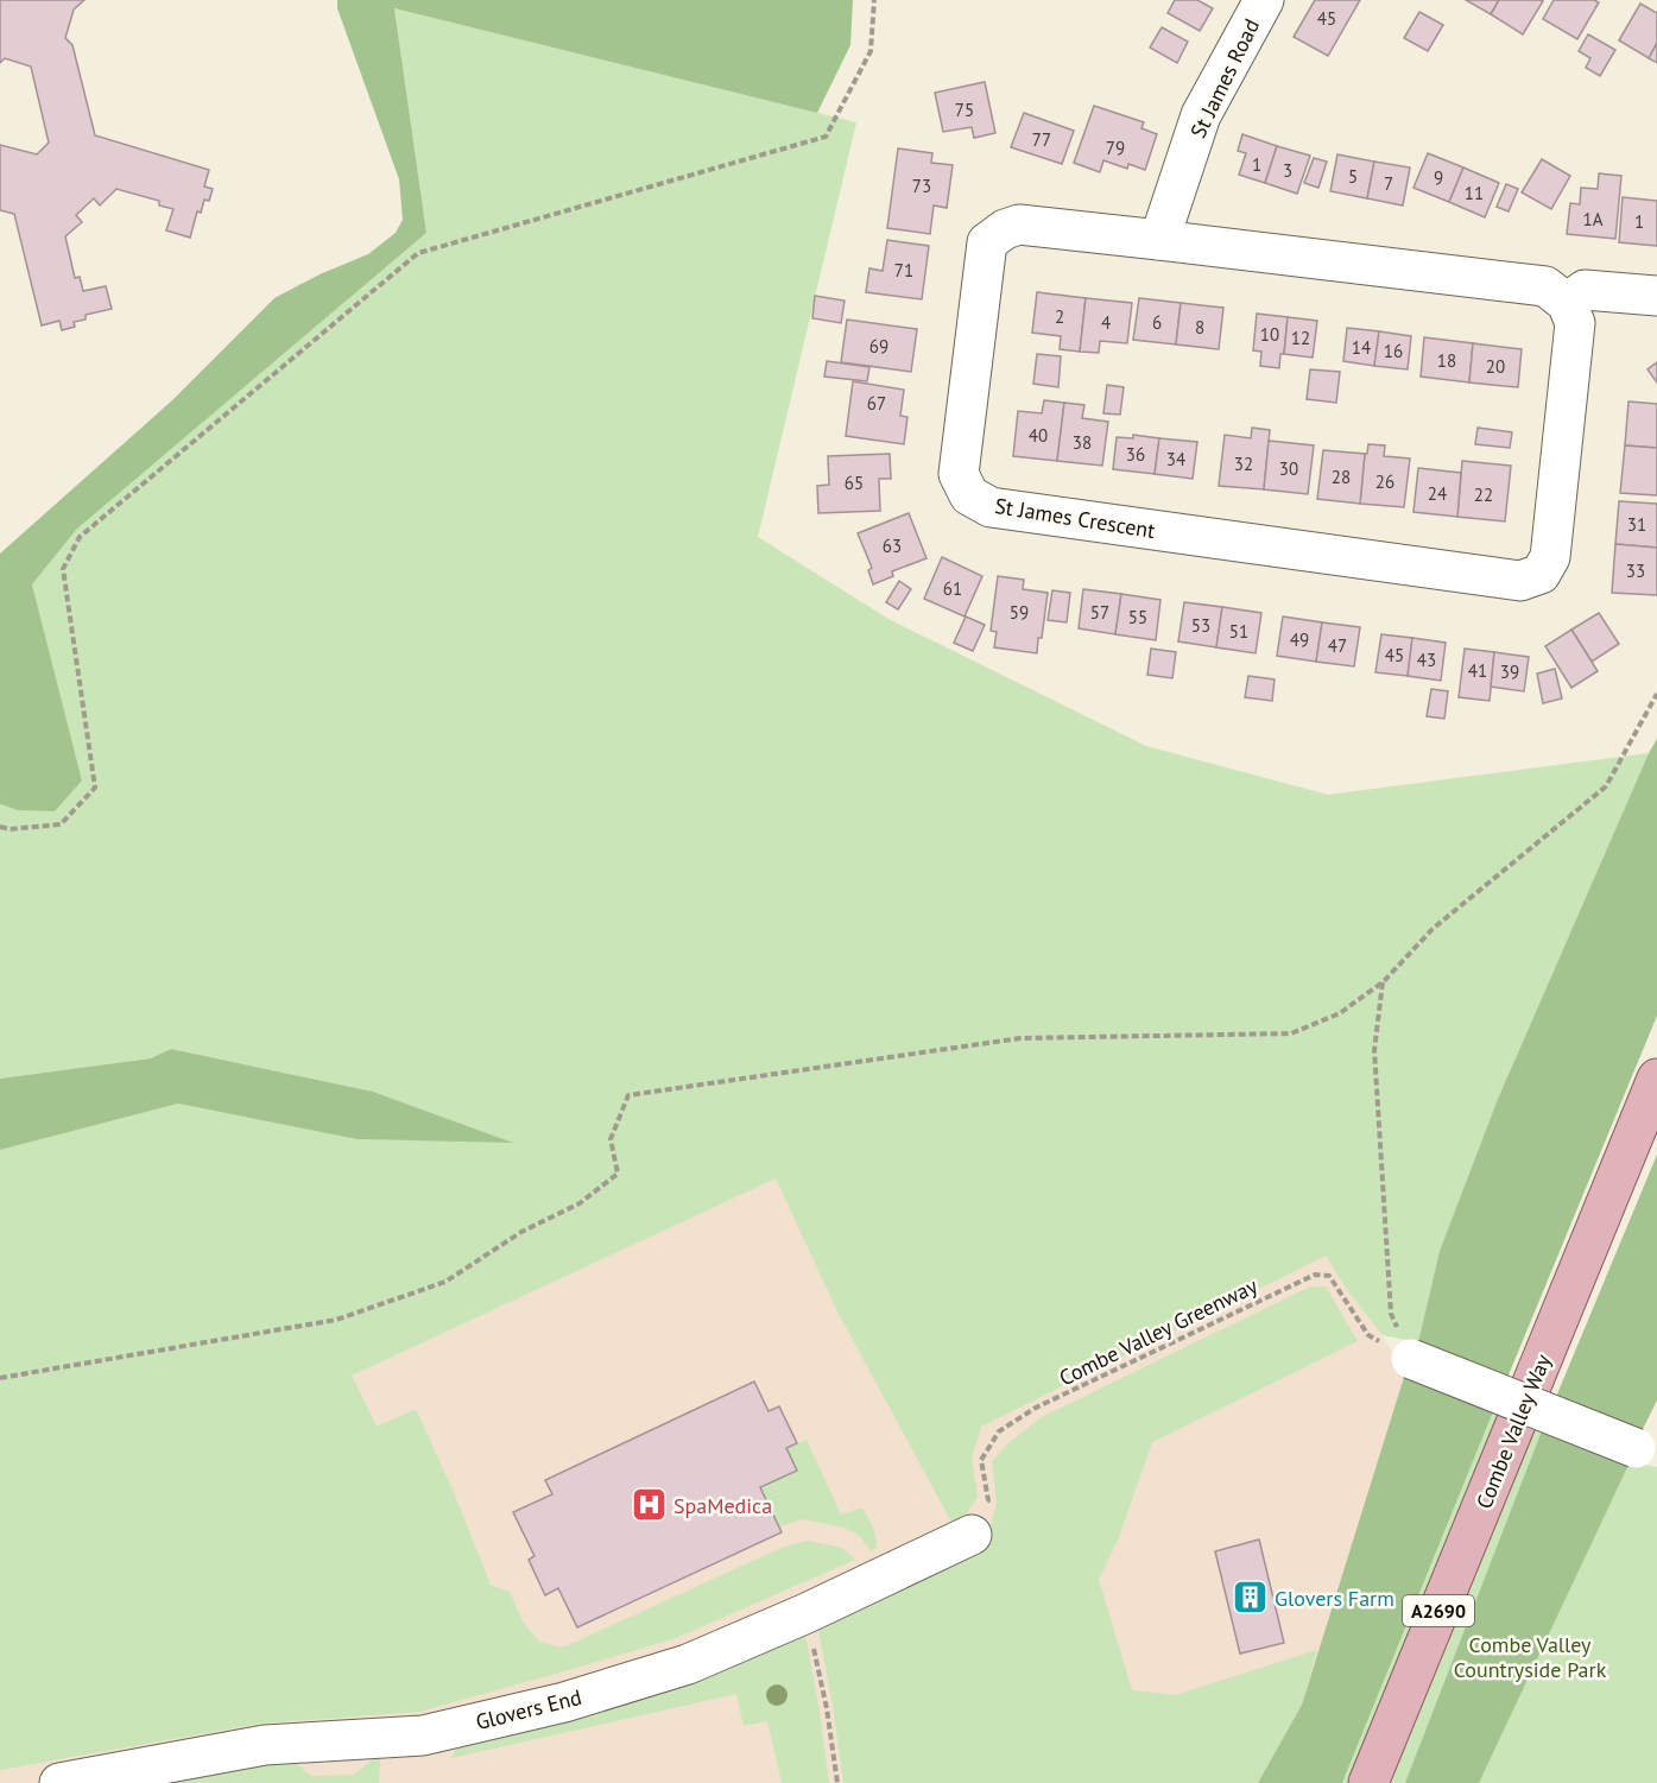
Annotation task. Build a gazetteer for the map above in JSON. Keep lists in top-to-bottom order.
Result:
{
  "streets": {
    "main road": ["Combe Valley Way", "A2690"],
    "street": ["St James Road", "St James Crescent", "Glovers End"],
    "path": ["Combe Valley Greenway"]
  },
  "crossings": [
    ["St James Road", "St James Crescent"],
    ["Combe Valley Greenway", "Glovers End"]
  ],
  "parks": ["Combe Valley Countryside Park"],
  "places": {
    "hospital": ["SpaMedica"],
    "building": ["Glovers Farm"]
  },
  "house_numbers": [
    "45",
    "75",
    "77",
    "79",
    "1",
    "3",
    "5",
    "9",
    "7",
    "73",
    "11",
    "1A",
    "1",
    "71",
    "2",
    "4",
    "6",
    "8",
    "10",
    "12",
    "69",
    "14",
    "16",
    "18",
    "20",
    "67",
    "40",
    "38",
    "36",
    "34",
    "32",
    "30",
    "28",
    "26",
    "65",
    "24",
    "22",
    "31",
    "63",
    "33",
    "61",
    "59",
    "57",
    "55",
    "53",
    "51",
    "49",
    "47",
    "45",
    "43",
    "41",
    "39"
  ]
}
